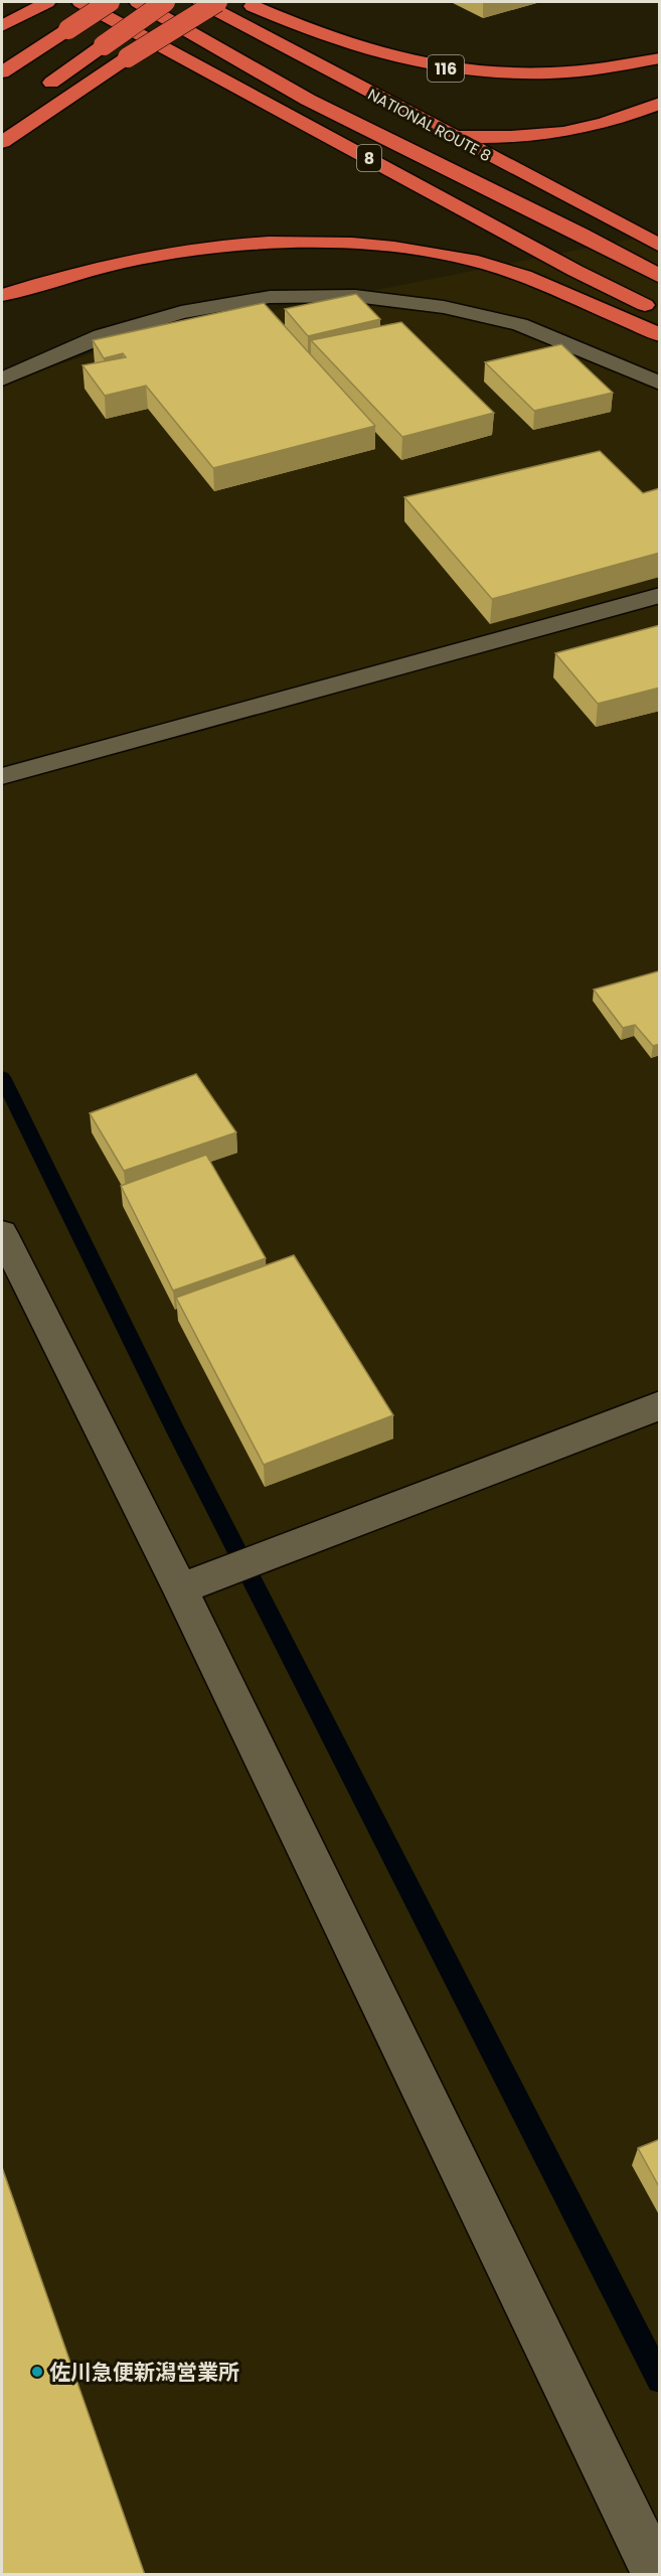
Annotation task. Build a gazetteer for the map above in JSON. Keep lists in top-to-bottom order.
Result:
{
  "streets": {
    "highway": ["116", "NATIONAL ROUTE 8", "8"]
  },
  "crossings": [
    ["NATIONAL ROUTE 8", "8"]
  ],
  "places": ["佐川急便新潟営業所"]
}
